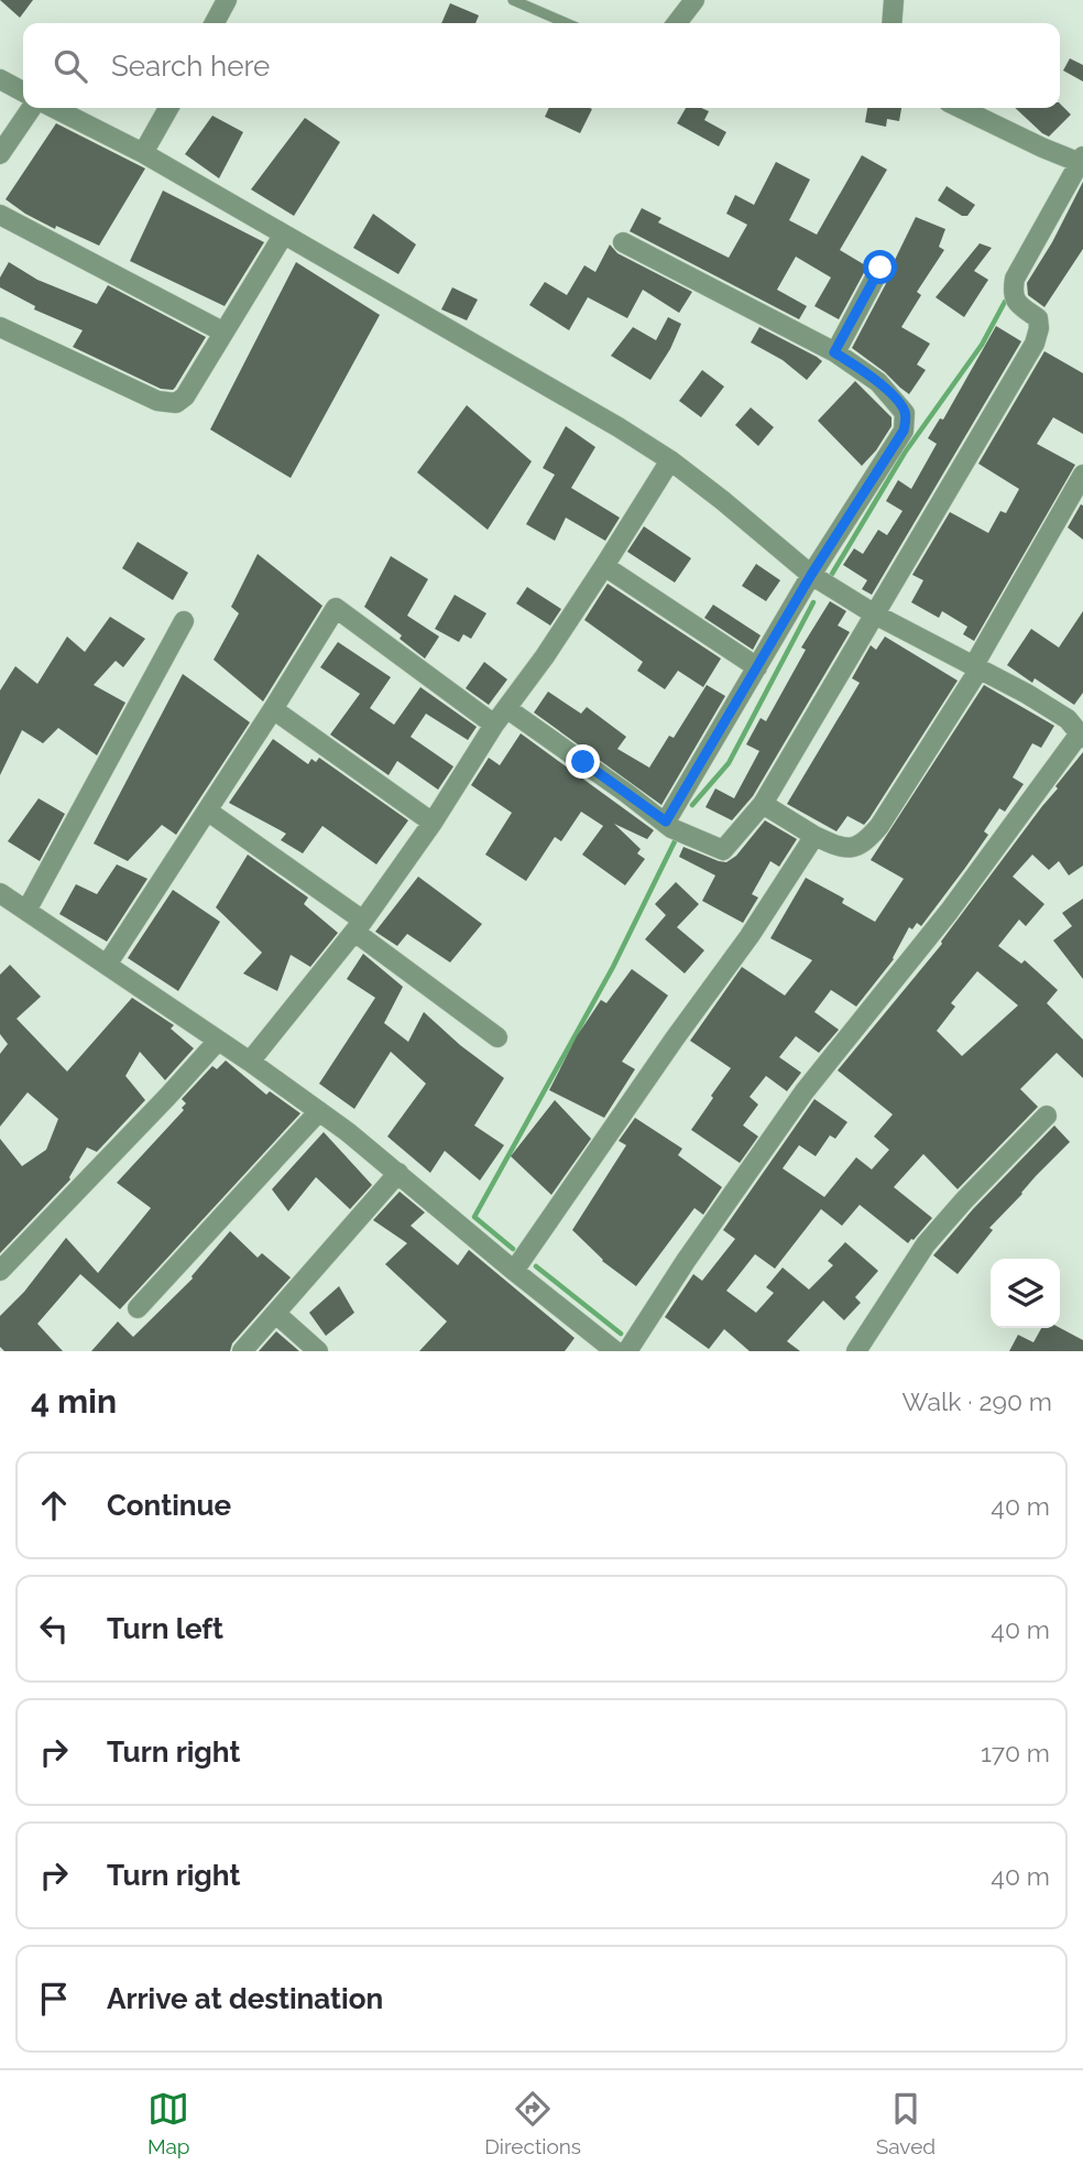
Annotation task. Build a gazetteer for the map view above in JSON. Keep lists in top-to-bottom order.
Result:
{
  "page": {
    "search": "Search here",
    "heading": ["4 min", "Walk · 290 m"],
    "list": [
      ["Continue", "40 m"],
      ["Turn left", "40 m"],
      ["Turn right", "170 m"],
      ["Turn right", "40 m"],
      "Arrive at destination"
    ],
    "nav": ["Map", "Directions", "Saved"]
  }
}
